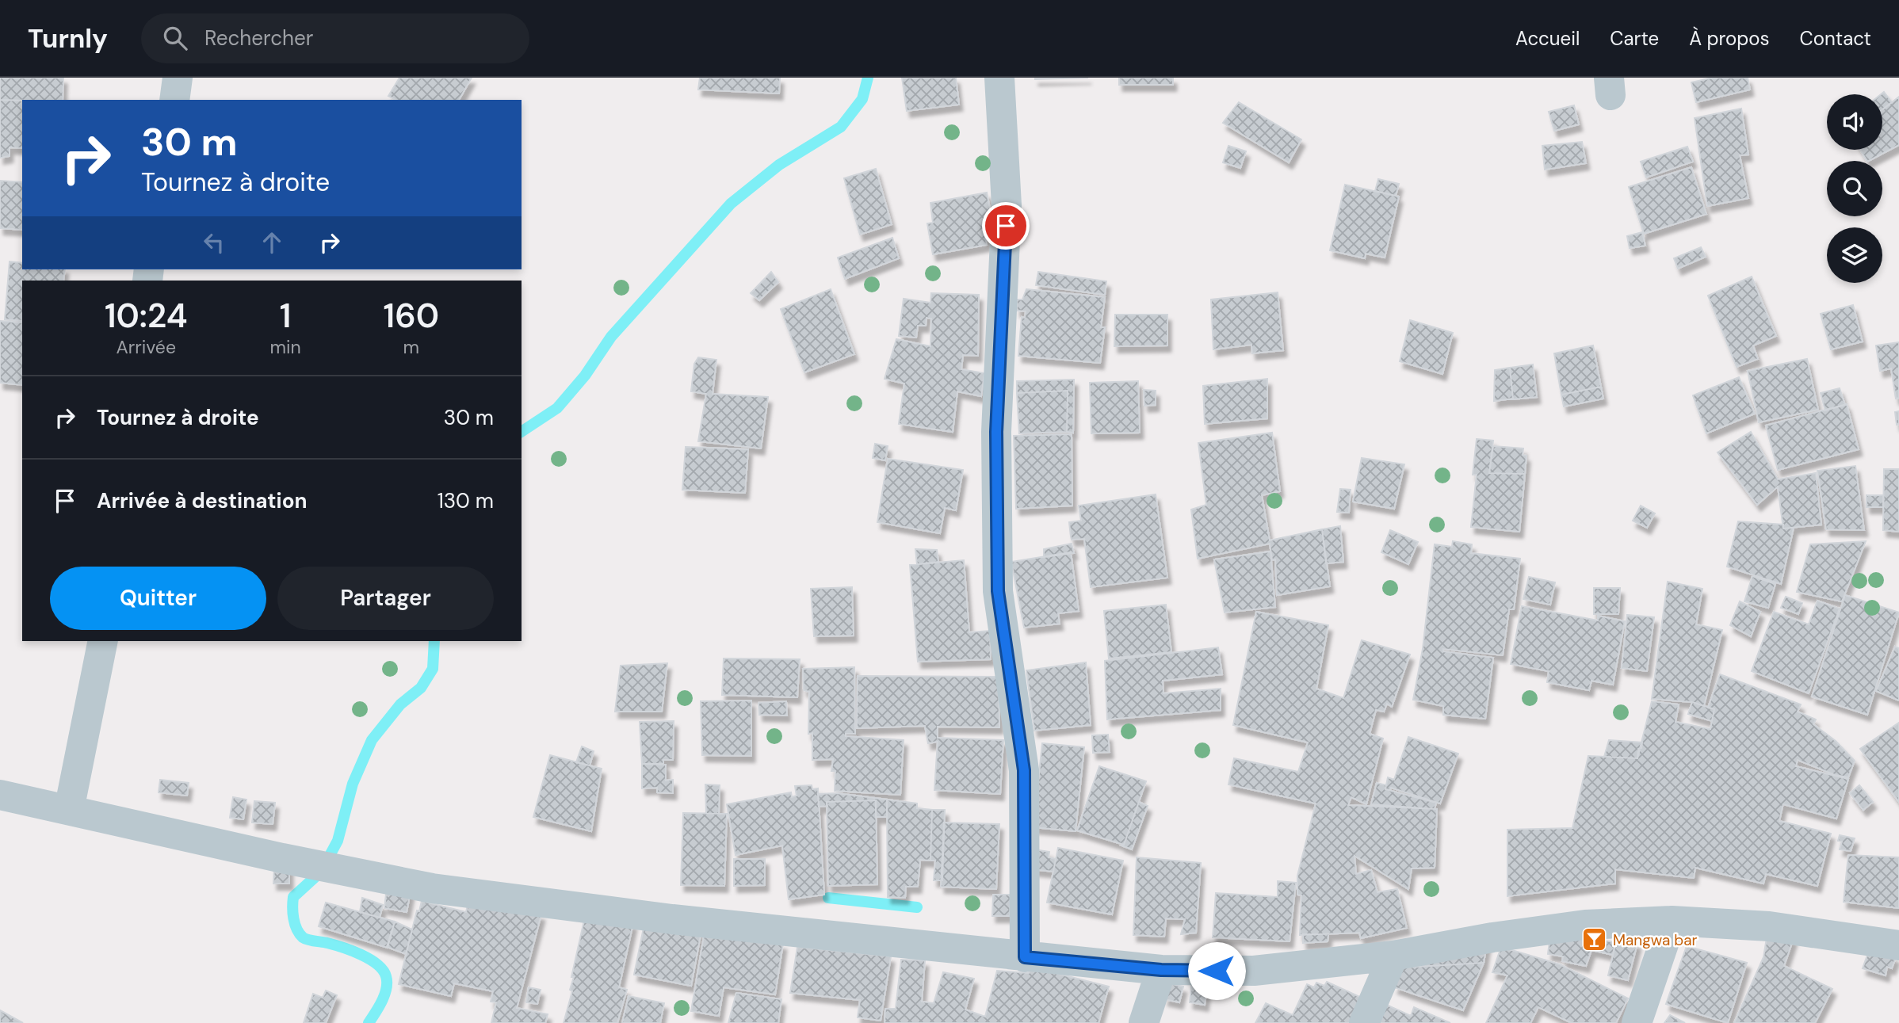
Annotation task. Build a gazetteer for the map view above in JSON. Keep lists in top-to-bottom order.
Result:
{
  "places": {
    "bar": ["Mangwa bar"]
  },
  "page": {
    "header": "Turnly",
    "search": "Rechercher",
    "nav": [
      "Accueil",
      "Carte",
      "À propos",
      "Contact"
    ],
    "turn": ["30 m", "Tournez à droite"],
    "eta": [
      "10:24",
      "Arrivée",
      "1",
      "min",
      "160",
      "m"
    ],
    "list": [
      {
        "name": "Tournez à droite",
        "value": "30 m"
      },
      {
        "name": "Arrivée à destination",
        "value": "130 m"
      }
    ],
    "buttons": ["Quitter", "Partager"]
  }
}
